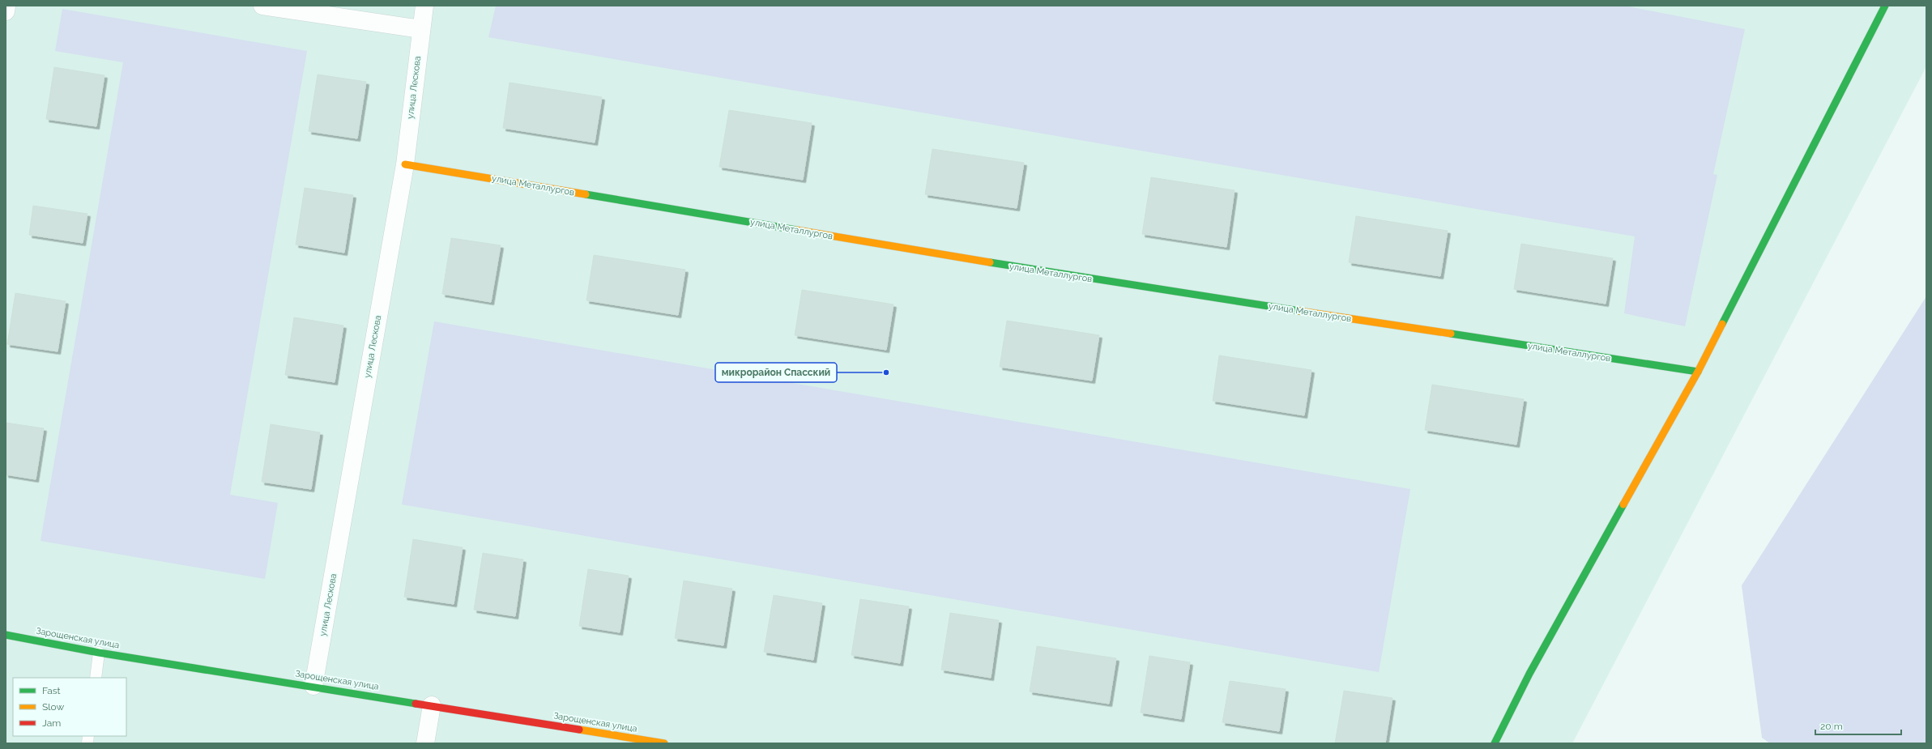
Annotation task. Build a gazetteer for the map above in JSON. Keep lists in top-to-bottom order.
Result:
{
  "streets": {
    "street": ["улица Лескова", "улица Металлургов", "Зарощенская улица"]
  },
  "crossings": [
    ["улица Лескова", "улица Металлургов"],
    ["улица Лескова", "Зарощенская улица"]
  ],
  "places": ["микрорайон Спасский"],
  "legend": ["Fast", "Slow", "Jam"],
  "scale_bar": "20 m"
}
